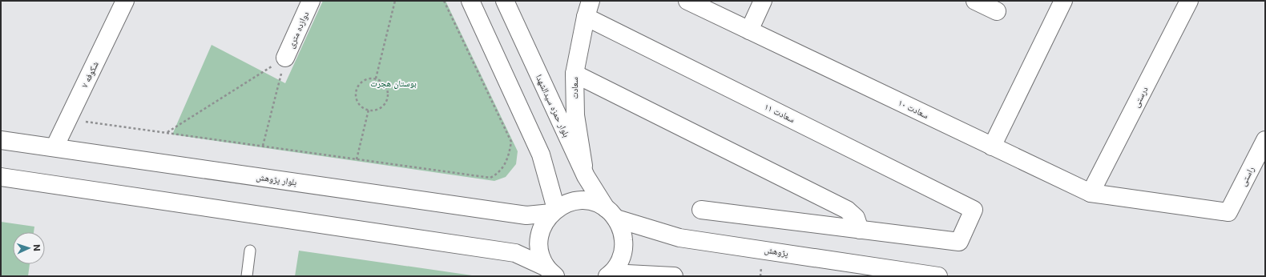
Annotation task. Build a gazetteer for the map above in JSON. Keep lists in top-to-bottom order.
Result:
{
  "streets": {
    "street": [
      "دوازده متری",
      "شکوفه ۷",
      "سعادت",
      "درستی",
      "بلوار حمزه سیدالشهدا",
      "سعادت ۱۰",
      "سعادت ۱۱",
      "راستی",
      "بلوار پژوهش",
      "پژوهش"
    ]
  },
  "crossings": [
    ["شکوفه ۷", "بلوار پژوهش"],
    ["سعادت", "بلوار حمزه سیدالشهدا"],
    ["سعادت", "سعادت ۱۱"],
    ["درستی", "سعادت ۱۰"],
    ["بلوار حمزه سیدالشهدا", "پژوهش"],
    ["سعادت ۱۰", "راستی"],
    ["بلوار پژوهش", "پژوهش"]
  ],
  "parks": ["بوستان هجرت"],
  "north": "right"
}
